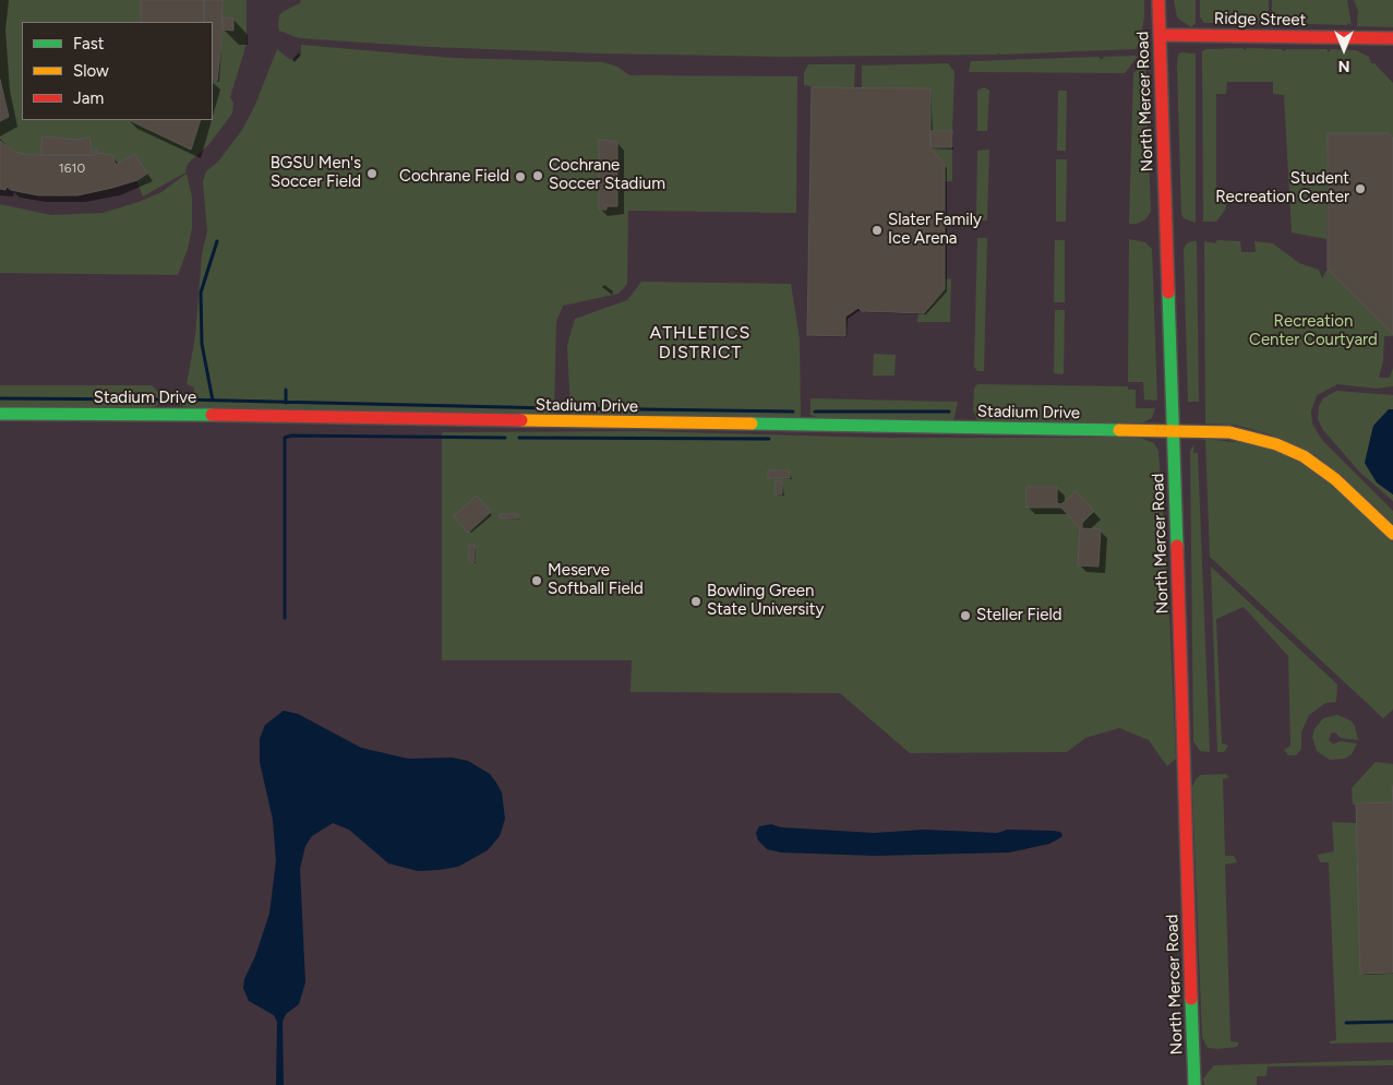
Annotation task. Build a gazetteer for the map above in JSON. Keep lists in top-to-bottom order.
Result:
{
  "streets": {
    "street": ["Ridge Street", "North Mercer Road", "Stadium Drive"]
  },
  "crossings": [
    ["Ridge Street", "North Mercer Road"],
    ["North Mercer Road", "Stadium Drive"]
  ],
  "districts": ["ATHLETICS DISTRICT"],
  "parks": ["Recreation Center Courtyard"],
  "places": [
    "BGSU Men's Soccer Field",
    "Cochrane Soccer Stadium",
    "Cochrane Field",
    "Student Recreation Center",
    "Slater Family Ice Arena",
    "Meserve Softball Field",
    "Bowling Green State University",
    "Steller Field"
  ],
  "house_numbers": ["1610"],
  "legend": ["Fast", "Slow", "Jam"],
  "north": "bottom"
}
